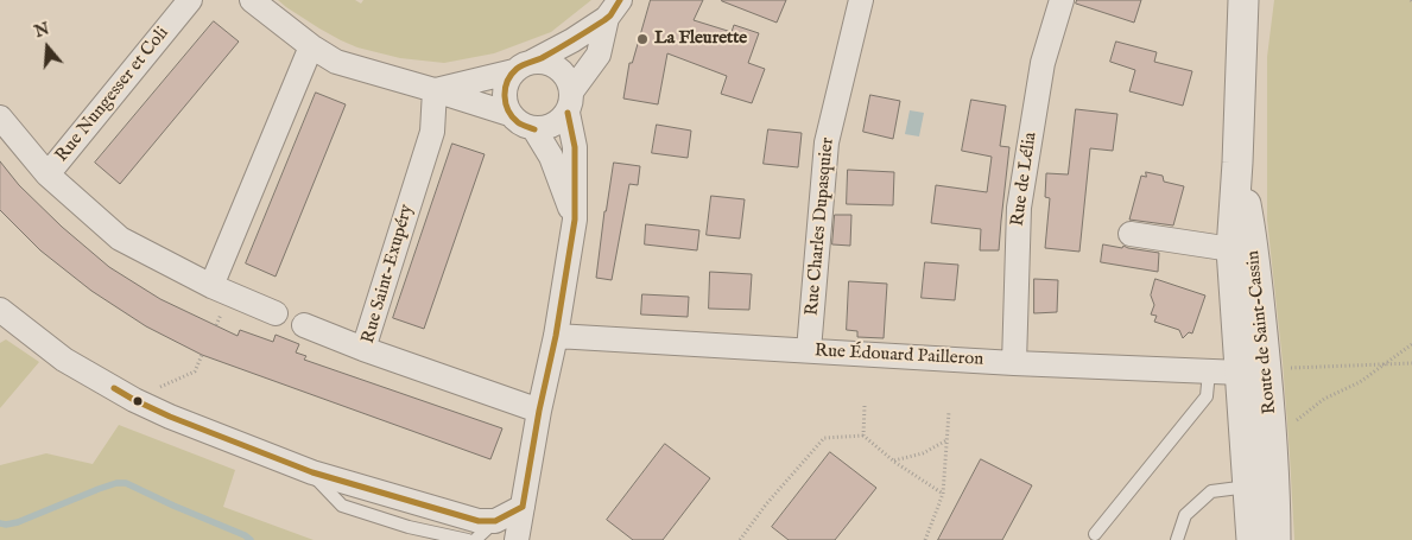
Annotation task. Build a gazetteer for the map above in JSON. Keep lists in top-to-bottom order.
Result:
{
  "streets": {
    "street": [
      "Rue Nungesser et Coli",
      "Rue de Lélia",
      "Rue Charles Dupasquier",
      "Rue Saint-Exupéry",
      "Route de Saint-Cassin",
      "Rue Édouard Pailleron"
    ]
  },
  "crossings": [
    ["Rue de Lélia", "Rue Édouard Pailleron"],
    ["Rue Charles Dupasquier", "Rue Édouard Pailleron"],
    ["Route de Saint-Cassin", "Rue Édouard Pailleron"]
  ],
  "places": ["La Fleurette"],
  "north": "top"
}
